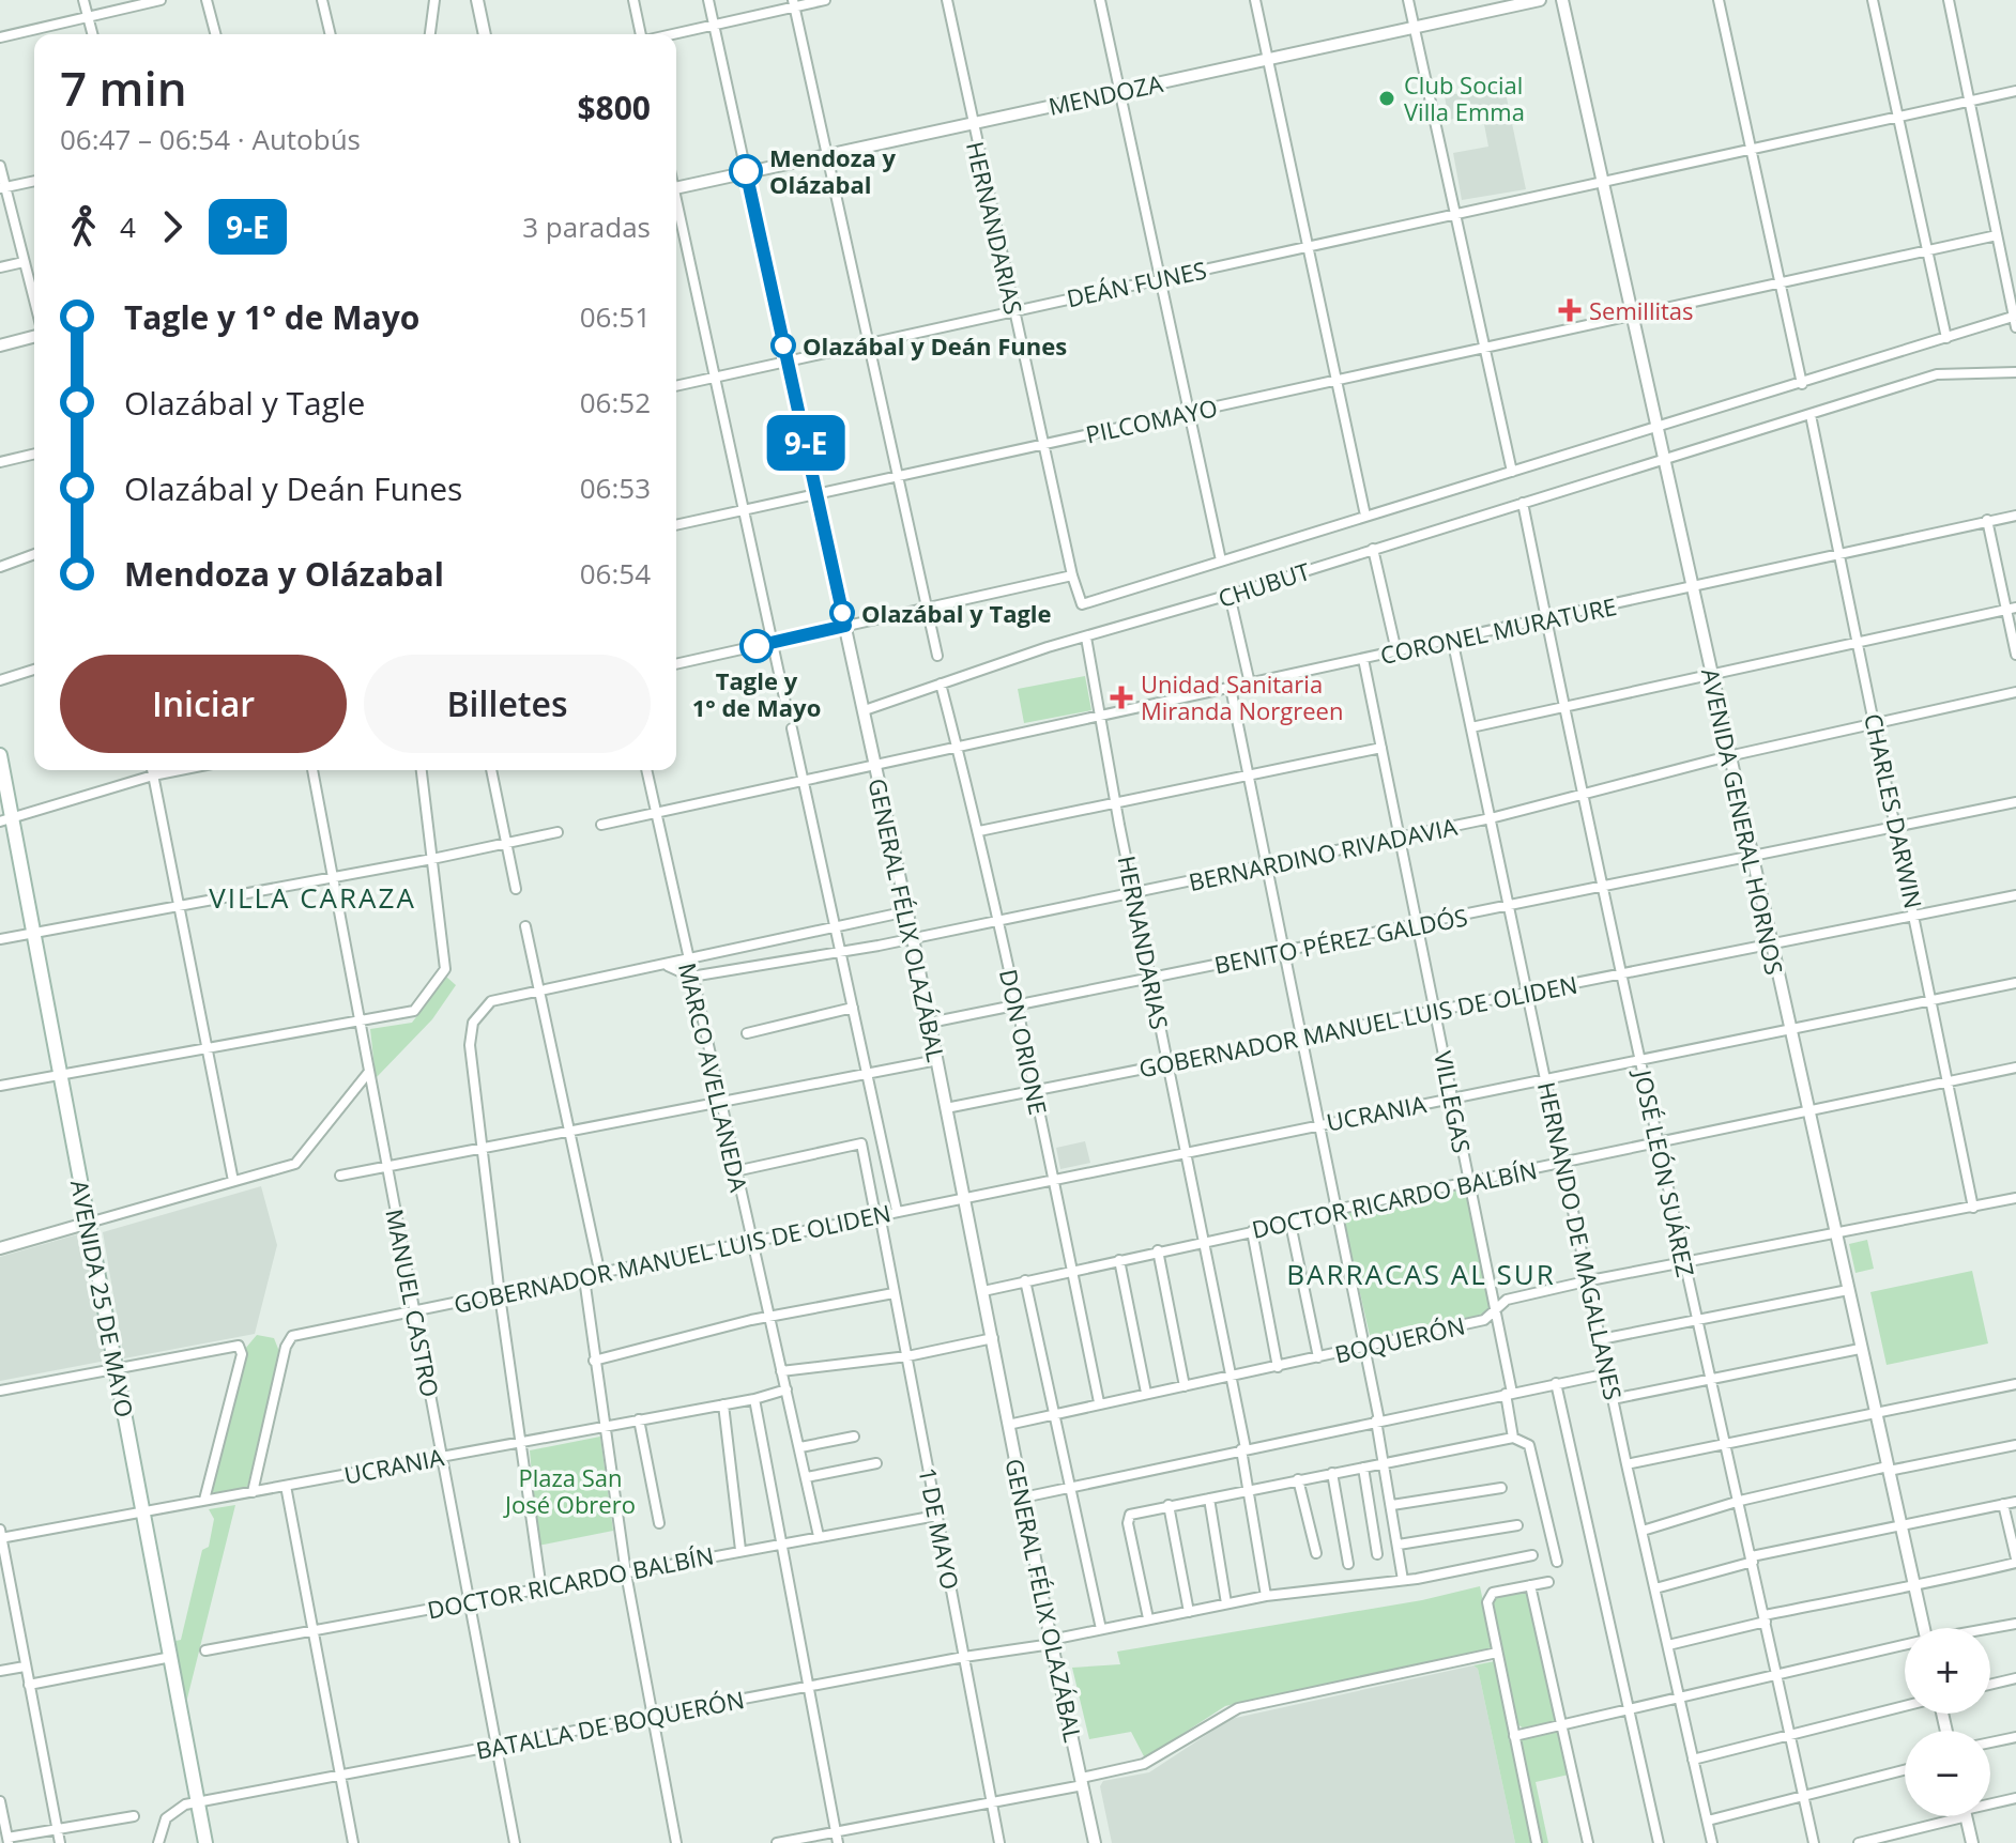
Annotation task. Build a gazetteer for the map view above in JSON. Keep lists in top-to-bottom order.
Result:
{
  "streets": {
    "main road": ["AVENIDA 25 DE MAYO"],
    "street": [
      "MENDOZA",
      "HERNANDARIAS",
      "DEÁN FUNES",
      "PILCOMAYO",
      "CHUBUT",
      "CORONEL MURATURE",
      "CHARLES DARWIN",
      "AVENIDA GENERAL HORNOS",
      "BERNARDINO RIVADAVIA",
      "GENERAL FÉLIX OLAZÁBAL",
      "BENITO PÉREZ GALDÓS",
      "GOBERNADOR MANUEL LUIS DE OLIDEN",
      "DON ORIONE",
      "MARCO AVELLANEDA",
      "VILLEGAS",
      "UCRANIA",
      "JOSÉ LEÓN SUÁREZ",
      "DOCTOR RICARDO BALBÍN",
      "HERNANDO DE MAGALLANES",
      "MANUEL CASTRO",
      "BOQUERÓN",
      "1 DE MAYO",
      "BATALLA DE BOQUERÓN"
    ]
  },
  "crossings": [
    ["MENDOZA", "HERNANDARIAS"],
    ["MENDOZA", "GENERAL FÉLIX OLAZÁBAL"],
    ["HERNANDARIAS", "DEÁN FUNES"],
    ["HERNANDARIAS", "PILCOMAYO"],
    ["HERNANDARIAS", "CHUBUT"],
    ["HERNANDARIAS", "CORONEL MURATURE"],
    ["HERNANDARIAS", "BERNARDINO RIVADAVIA"],
    ["HERNANDARIAS", "BENITO PÉREZ GALDÓS"],
    ["HERNANDARIAS", "GOBERNADOR MANUEL LUIS DE OLIDEN"],
    ["HERNANDARIAS", "UCRANIA"],
    ["HERNANDARIAS", "DOCTOR RICARDO BALBÍN"],
    ["HERNANDARIAS", "BOQUERÓN"],
    ["HERNANDARIAS", "BATALLA DE BOQUERÓN"],
    ["DEÁN FUNES", "AVENIDA GENERAL HORNOS"],
    ["DEÁN FUNES", "GENERAL FÉLIX OLAZÁBAL"],
    ["PILCOMAYO", "AVENIDA GENERAL HORNOS"],
    ["PILCOMAYO", "GENERAL FÉLIX OLAZÁBAL"],
    ["CHUBUT", "CHARLES DARWIN"],
    ["CHUBUT", "AVENIDA GENERAL HORNOS"],
    ["CHUBUT", "GENERAL FÉLIX OLAZÁBAL"],
    ["CHUBUT", "DON ORIONE"],
    ["CHUBUT", "JOSÉ LEÓN SUÁREZ"],
    ["CORONEL MURATURE", "CHARLES DARWIN"],
    ["CORONEL MURATURE", "AVENIDA GENERAL HORNOS"],
    ["CORONEL MURATURE", "GENERAL FÉLIX OLAZÁBAL"],
    ["CORONEL MURATURE", "DON ORIONE"],
    ["CORONEL MURATURE", "MARCO AVELLANEDA"],
    ["CORONEL MURATURE", "VILLEGAS"],
    ["CORONEL MURATURE", "JOSÉ LEÓN SUÁREZ"],
    ["CORONEL MURATURE", "HERNANDO DE MAGALLANES"],
    ["CHARLES DARWIN", "BERNARDINO RIVADAVIA"],
    ["CHARLES DARWIN", "BENITO PÉREZ GALDÓS"],
    ["CHARLES DARWIN", "GOBERNADOR MANUEL LUIS DE OLIDEN"],
    ["CHARLES DARWIN", "UCRANIA"],
    ["CHARLES DARWIN", "DOCTOR RICARDO BALBÍN"],
    ["CHARLES DARWIN", "BOQUERÓN"],
    ["AVENIDA GENERAL HORNOS", "BERNARDINO RIVADAVIA"],
    ["AVENIDA GENERAL HORNOS", "BENITO PÉREZ GALDÓS"],
    ["AVENIDA GENERAL HORNOS", "GOBERNADOR MANUEL LUIS DE OLIDEN"],
    ["AVENIDA GENERAL HORNOS", "UCRANIA"],
    ["AVENIDA GENERAL HORNOS", "DOCTOR RICARDO BALBÍN"],
    ["AVENIDA GENERAL HORNOS", "BOQUERÓN"],
    ["BERNARDINO RIVADAVIA", "GENERAL FÉLIX OLAZÁBAL"],
    ["BERNARDINO RIVADAVIA", "DON ORIONE"],
    ["BERNARDINO RIVADAVIA", "MARCO AVELLANEDA"],
    ["BERNARDINO RIVADAVIA", "VILLEGAS"],
    ["BERNARDINO RIVADAVIA", "JOSÉ LEÓN SUÁREZ"],
    ["BERNARDINO RIVADAVIA", "HERNANDO DE MAGALLANES"],
    ["GENERAL FÉLIX OLAZÁBAL", "BENITO PÉREZ GALDÓS"],
    ["GENERAL FÉLIX OLAZÁBAL", "GOBERNADOR MANUEL LUIS DE OLIDEN"],
    ["GENERAL FÉLIX OLAZÁBAL", "UCRANIA"],
    ["GENERAL FÉLIX OLAZÁBAL", "DOCTOR RICARDO BALBÍN"],
    ["GENERAL FÉLIX OLAZÁBAL", "BOQUERÓN"],
    ["GENERAL FÉLIX OLAZÁBAL", "BATALLA DE BOQUERÓN"],
    ["BENITO PÉREZ GALDÓS", "DON ORIONE"],
    ["BENITO PÉREZ GALDÓS", "VILLEGAS"],
    ["BENITO PÉREZ GALDÓS", "JOSÉ LEÓN SUÁREZ"],
    ["BENITO PÉREZ GALDÓS", "HERNANDO DE MAGALLANES"],
    ["GOBERNADOR MANUEL LUIS DE OLIDEN", "DON ORIONE"],
    ["GOBERNADOR MANUEL LUIS DE OLIDEN", "MARCO AVELLANEDA"],
    ["GOBERNADOR MANUEL LUIS DE OLIDEN", "VILLEGAS"],
    ["GOBERNADOR MANUEL LUIS DE OLIDEN", "UCRANIA"],
    ["GOBERNADOR MANUEL LUIS DE OLIDEN", "JOSÉ LEÓN SUÁREZ"],
    ["GOBERNADOR MANUEL LUIS DE OLIDEN", "HERNANDO DE MAGALLANES"],
    ["GOBERNADOR MANUEL LUIS DE OLIDEN", "MANUEL CASTRO"],
    ["GOBERNADOR MANUEL LUIS DE OLIDEN", "1 DE MAYO"],
    ["DON ORIONE", "UCRANIA"],
    ["DON ORIONE", "DOCTOR RICARDO BALBÍN"],
    ["DON ORIONE", "BOQUERÓN"],
    ["MARCO AVELLANEDA", "UCRANIA"],
    ["MARCO AVELLANEDA", "DOCTOR RICARDO BALBÍN"],
    ["MARCO AVELLANEDA", "1 DE MAYO"],
    ["VILLEGAS", "UCRANIA"],
    ["VILLEGAS", "DOCTOR RICARDO BALBÍN"],
    ["VILLEGAS", "BOQUERÓN"],
    ["UCRANIA", "JOSÉ LEÓN SUÁREZ"],
    ["UCRANIA", "HERNANDO DE MAGALLANES"],
    ["UCRANIA", "AVENIDA 25 DE MAYO"],
    ["UCRANIA", "MANUEL CASTRO"],
    ["JOSÉ LEÓN SUÁREZ", "DOCTOR RICARDO BALBÍN"],
    ["JOSÉ LEÓN SUÁREZ", "BOQUERÓN"],
    ["DOCTOR RICARDO BALBÍN", "HERNANDO DE MAGALLANES"],
    ["DOCTOR RICARDO BALBÍN", "MANUEL CASTRO"],
    ["DOCTOR RICARDO BALBÍN", "1 DE MAYO"],
    ["HERNANDO DE MAGALLANES", "BOQUERÓN"],
    ["AVENIDA 25 DE MAYO", "BATALLA DE BOQUERÓN"],
    ["MANUEL CASTRO", "BATALLA DE BOQUERÓN"],
    ["1 DE MAYO", "BATALLA DE BOQUERÓN"]
  ],
  "districts": ["VILLA CARAZA", "BARRACAS AL SUR"],
  "parks": ["Plaza San José Obrero"],
  "places": {
    "other": [
      "Club Social Villa Emma",
      "Mendoza y Olázabal",
      "Olazábal y Deán Funes",
      "Olazábal y Tagle",
      "Tagle y 1° de Mayo"
    ],
    "health": ["Semillitas", "Unidad Sanitaria Miranda Norgreen"]
  },
  "lines": ["bus line 9-E"],
  "page": {
    "on_map": "9-E",
    "heading": ["7 min", "06:47 – 06:54 · Autobús", "$800"],
    "legs": ["4", "9-E", "3 paradas"],
    "list": [
      {
        "name": "Tagle y 1° de Mayo",
        "value": "06:51"
      },
      {
        "name": "Olazábal y Tagle",
        "value": "06:52"
      },
      {
        "name": "Olazábal y Deán Funes",
        "value": "06:53"
      },
      {
        "name": "Mendoza y Olázabal",
        "value": "06:54"
      }
    ],
    "buttons": ["Iniciar", "Billetes"],
    "map_buttons": ["+", "−"]
  }
}
